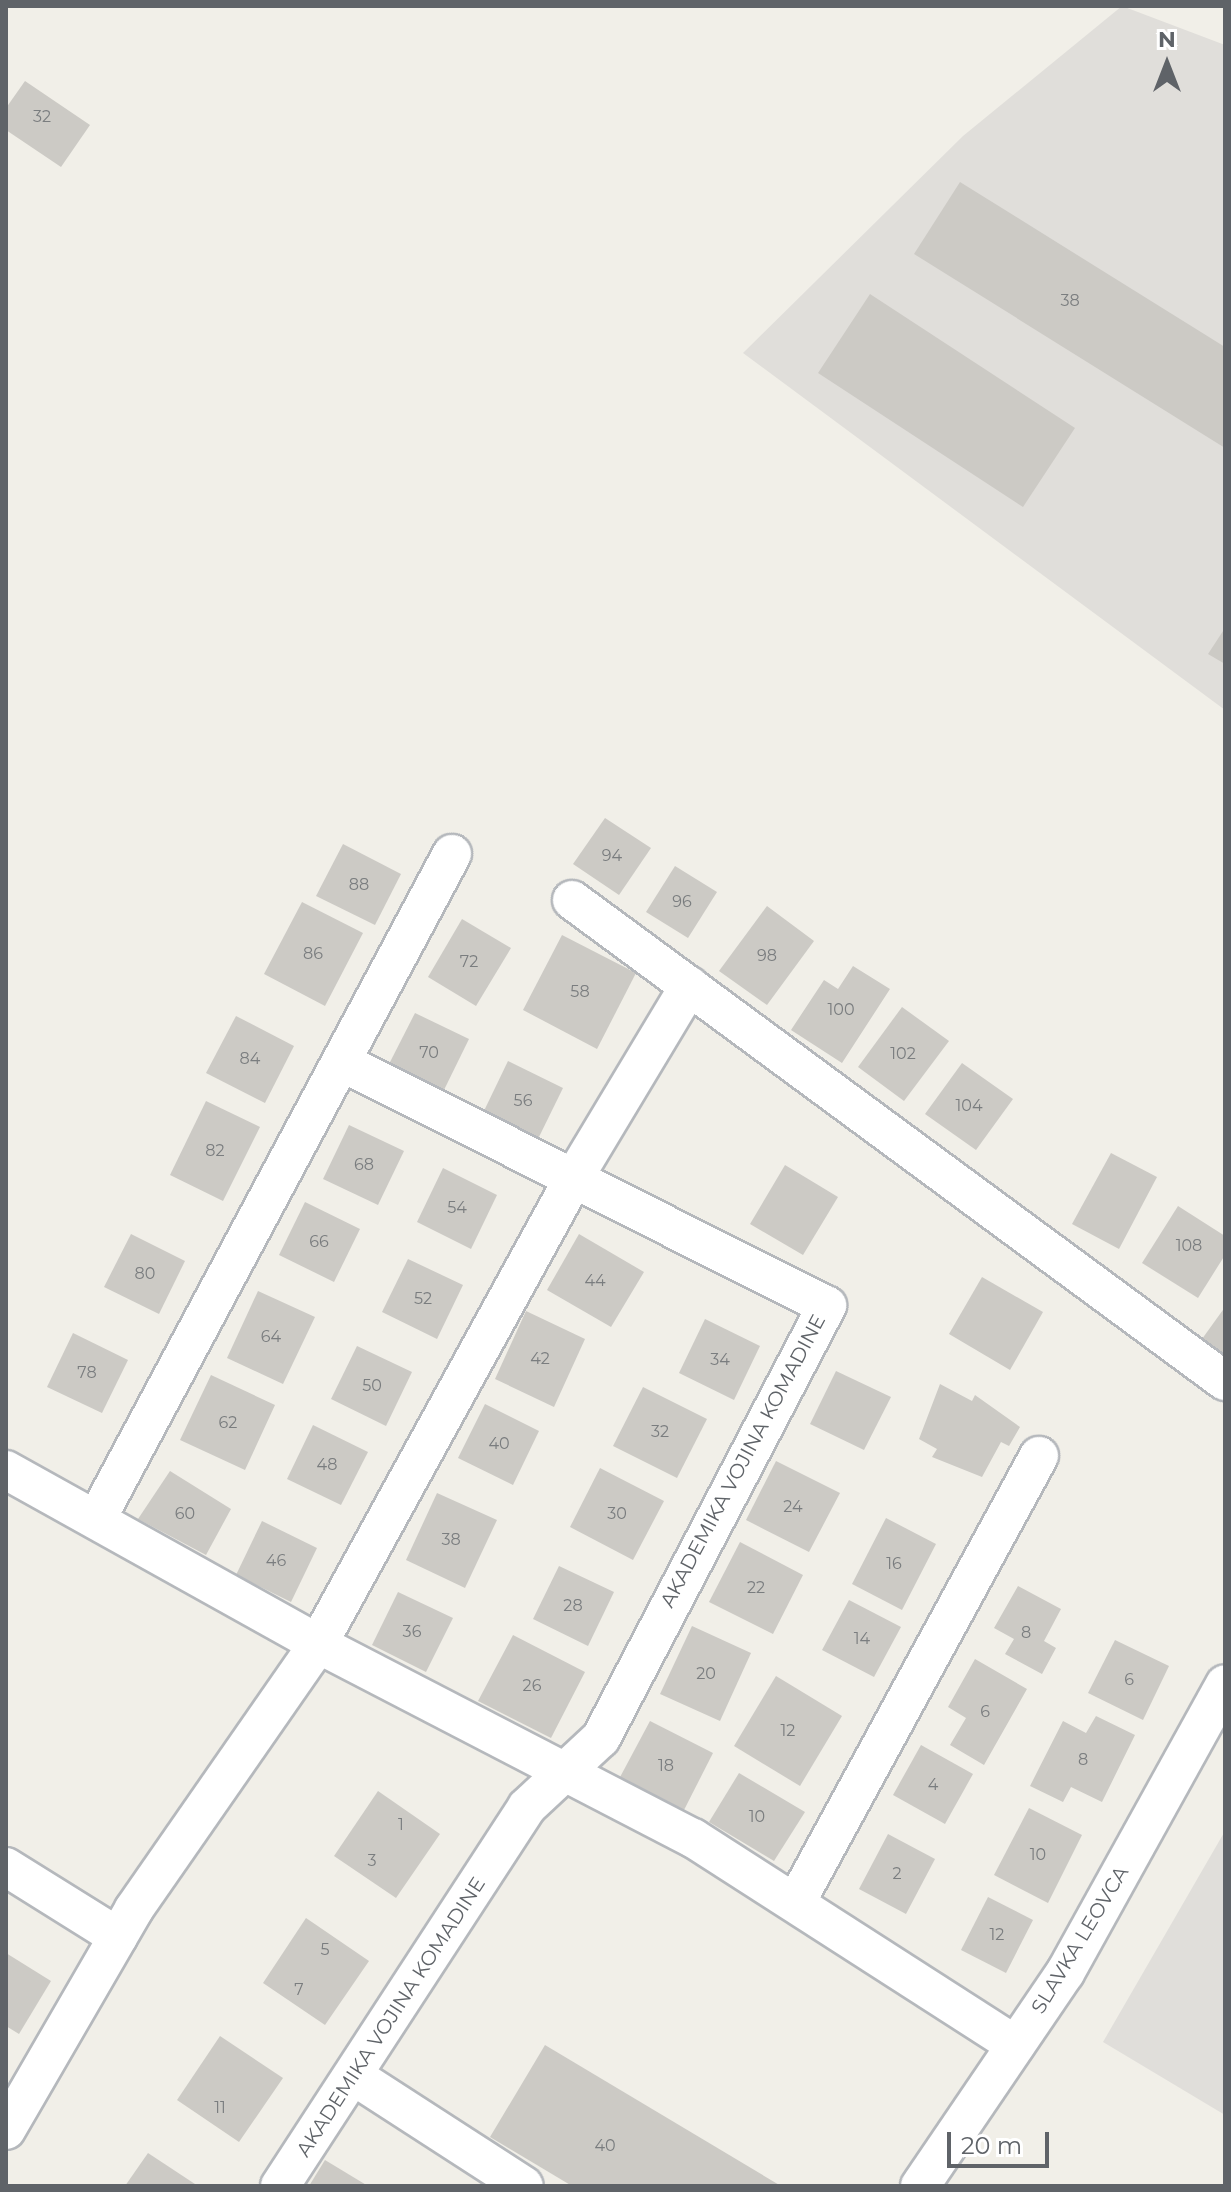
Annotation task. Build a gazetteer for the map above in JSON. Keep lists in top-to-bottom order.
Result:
{
  "streets": {
    "street": ["AKADEMIKA VOJINA KOMADINE", "SLAVKA LEOVCA"]
  },
  "house_numbers": [
    "32",
    "38",
    "94",
    "88",
    "96",
    "86",
    "98",
    "72",
    "58",
    "100",
    "70",
    "102",
    "84",
    "56",
    "104",
    "82",
    "68",
    "54",
    "66",
    "108",
    "80",
    "44",
    "52",
    "64",
    "42",
    "34",
    "78",
    "50",
    "62",
    "32",
    "40",
    "48",
    "24",
    "60",
    "30",
    "38",
    "46",
    "16",
    "22",
    "28",
    "36",
    "8",
    "14",
    "20",
    "6",
    "26",
    "6",
    "12",
    "8",
    "18",
    "4",
    "10",
    "1",
    "10",
    "3",
    "2",
    "12",
    "5",
    "7",
    "11",
    "40"
  ],
  "scale_bar": "20 m",
  "north": "top"
}
